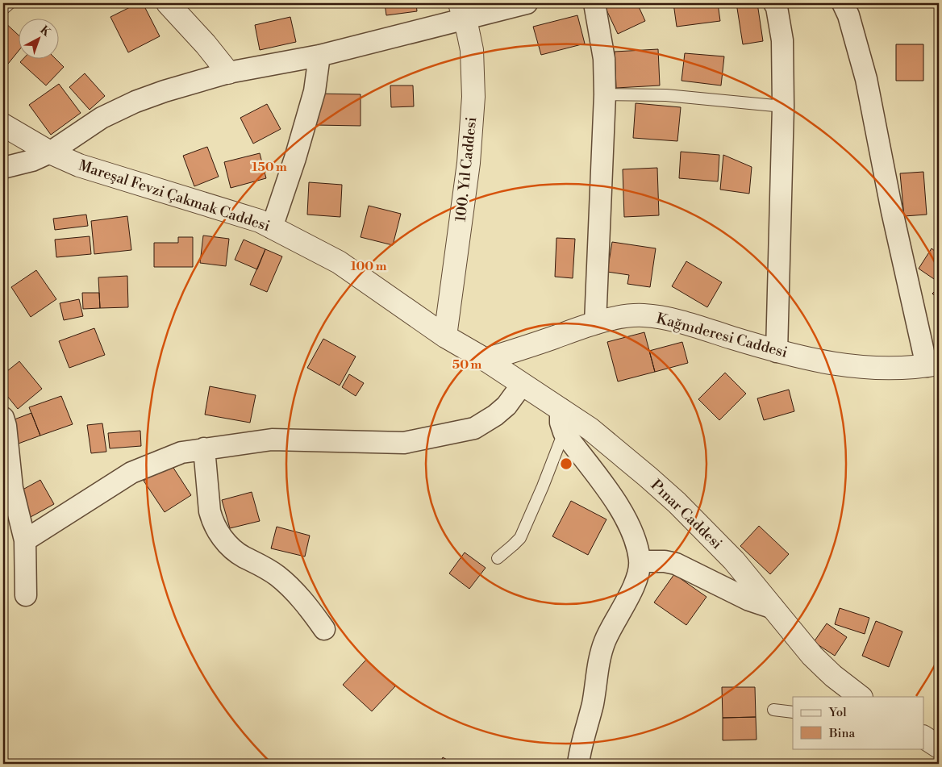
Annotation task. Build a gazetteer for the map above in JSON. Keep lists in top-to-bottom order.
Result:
{
  "streets": {
    "street": [
      "100. Yıl Caddesi",
      "Mareşal Fevzi Çakmak Caddesi",
      "Kağnıderesi Caddesi",
      "Pınar Caddesi"
    ]
  },
  "crossings": [
    ["100. Yıl Caddesi", "Mareşal Fevzi Çakmak Caddesi"],
    ["Mareşal Fevzi Çakmak Caddesi", "Kağnıderesi Caddesi"],
    ["Mareşal Fevzi Çakmak Caddesi", "Pınar Caddesi"],
    ["Kağnıderesi Caddesi", "Pınar Caddesi"]
  ],
  "legend": ["Yol", "Bina"],
  "north": "top right",
  "rings": ["150 m", "100 m", "50 m"]
}
